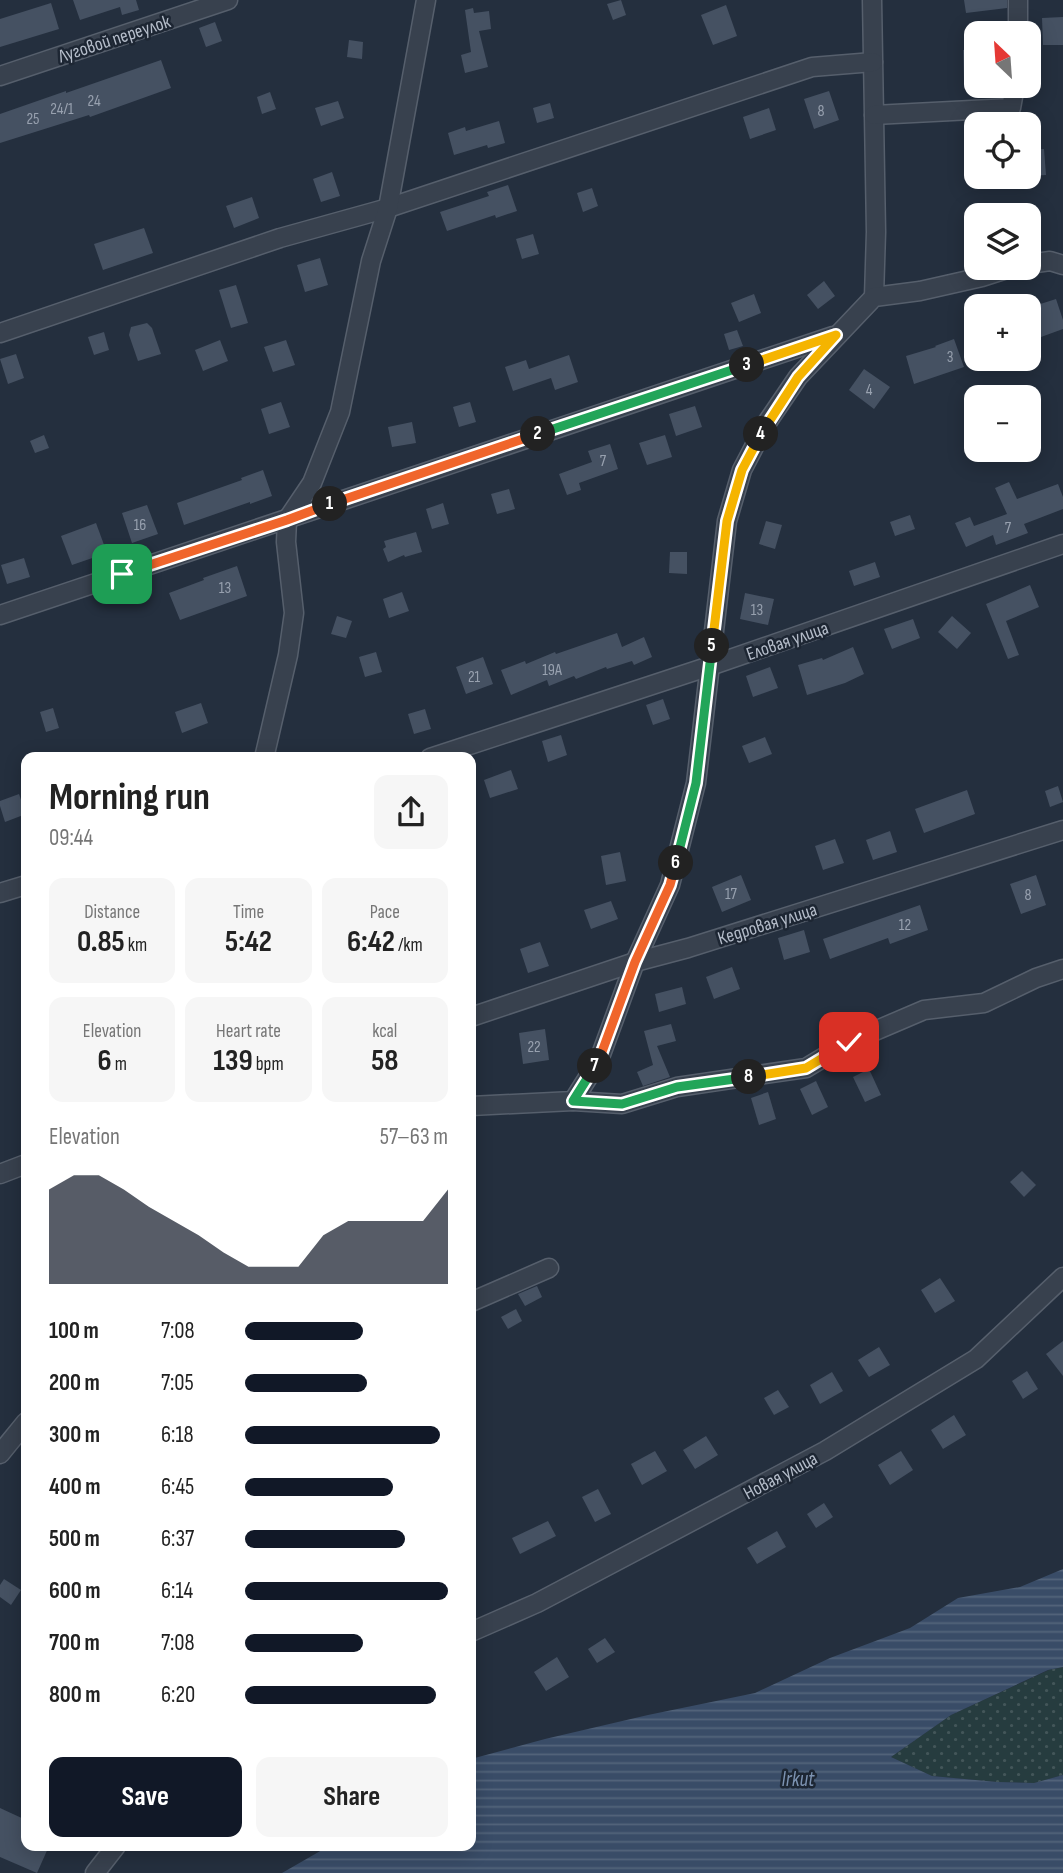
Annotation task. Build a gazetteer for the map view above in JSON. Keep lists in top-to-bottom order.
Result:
{
  "streets": {
    "street": [
      "Луговой переулок",
      "Еловая улица",
      "Кедровая улица",
      "Новая улица"
    ]
  },
  "water": ["Irkut"],
  "house_numbers": [
    "24",
    "24/1",
    "8",
    "25",
    "3",
    "4",
    "7",
    "16",
    "7",
    "13",
    "13",
    "19А",
    "21",
    "17",
    "8",
    "12",
    "22"
  ],
  "north": "top left",
  "page": {
    "map_buttons": ["+", "−"],
    "pins": [
      "3",
      "2",
      "4",
      "1",
      "5",
      "6",
      "7",
      "8"
    ],
    "heading": ["Morning run", "09:44"],
    "stats": [
      ["Distance", "0.85 km"],
      ["Time", "5:42"],
      ["Pace", "6:42 /km"],
      ["Elevation", "6 m"],
      ["Heart rate", "139 bpm"],
      ["kcal", "58"]
    ],
    "chart": ["Elevation", "57–63 m"],
    "list": [
      {
        "name": "100 m",
        "note": "7:08"
      },
      {
        "name": "200 m",
        "note": "7:05"
      },
      {
        "name": "300 m",
        "note": "6:18"
      },
      {
        "name": "400 m",
        "note": "6:45"
      },
      {
        "name": "500 m",
        "note": "6:37"
      },
      {
        "name": "600 m",
        "note": "6:14"
      },
      {
        "name": "700 m",
        "note": "7:08"
      },
      {
        "name": "800 m",
        "note": "6:20"
      }
    ],
    "buttons": ["Save", "Share"]
  }
}
